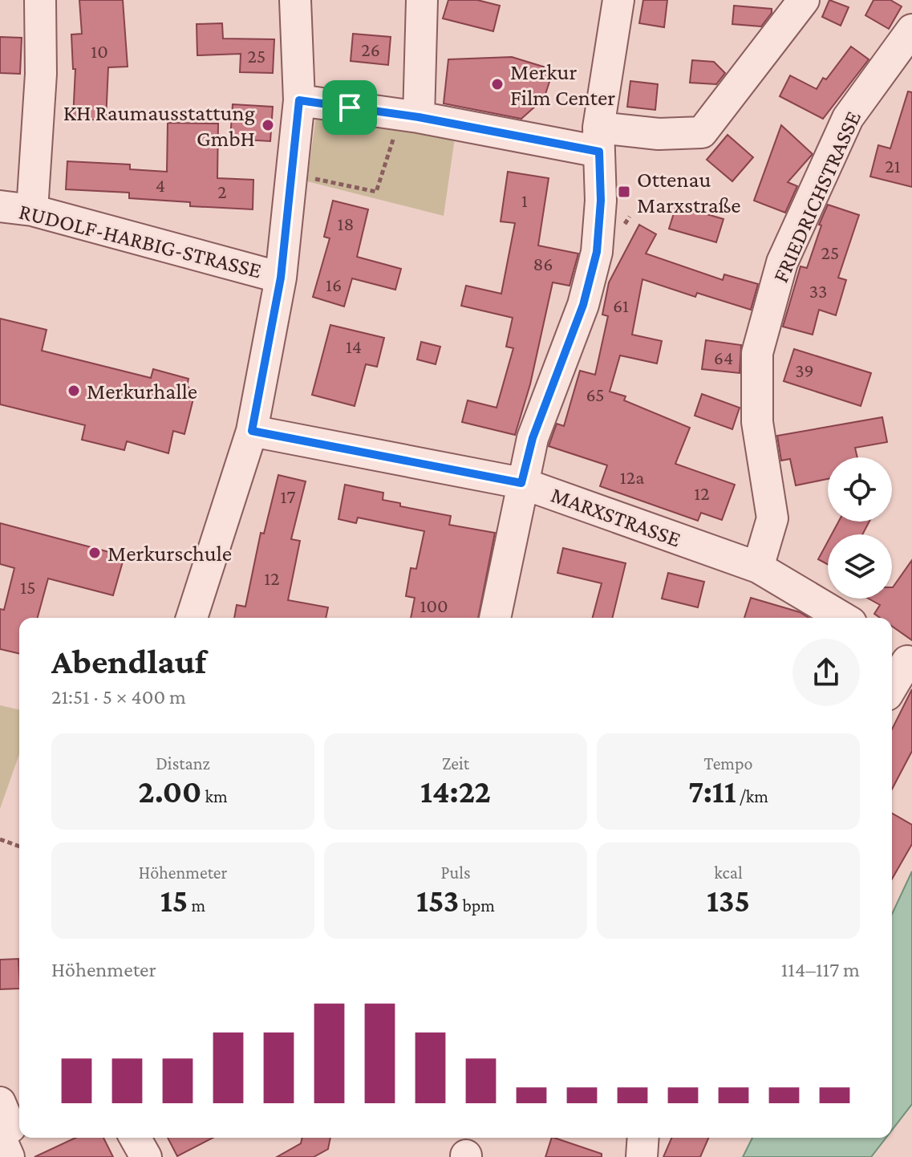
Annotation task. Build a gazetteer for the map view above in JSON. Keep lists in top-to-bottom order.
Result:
{
  "streets": {
    "street": ["FRIEDRICHSTRASSE", "RUDOLF-HARBIG-STRASSE", "MARXSTRASSE"]
  },
  "crossings": [
    ["FRIEDRICHSTRASSE", "MARXSTRASSE"]
  ],
  "places": {
    "other": [
      "Merkur Film Center",
      "KH Raumausstattung GmbH",
      "Merkurhalle",
      "Merkurschule"
    ],
    "transit": ["Ottenau Marxstraße"]
  },
  "house_numbers": [
    "26",
    "10",
    "25",
    "21",
    "4",
    "2",
    "1",
    "18",
    "25",
    "86",
    "16",
    "33",
    "61",
    "14",
    "64",
    "39",
    "65",
    "12a",
    "12",
    "17",
    "12",
    "15",
    "100"
  ],
  "page": {
    "heading": ["Abendlauf", "21:51 · 5 × 400 m"],
    "stats": [
      ["Distanz", "2.00 km"],
      ["Zeit", "14:22"],
      ["Tempo", "7:11 /km"],
      ["Höhenmeter", "15 m"],
      ["Puls", "153 bpm"],
      ["kcal", "135"]
    ],
    "chart": ["Höhenmeter", "114–117 m"]
  }
}
